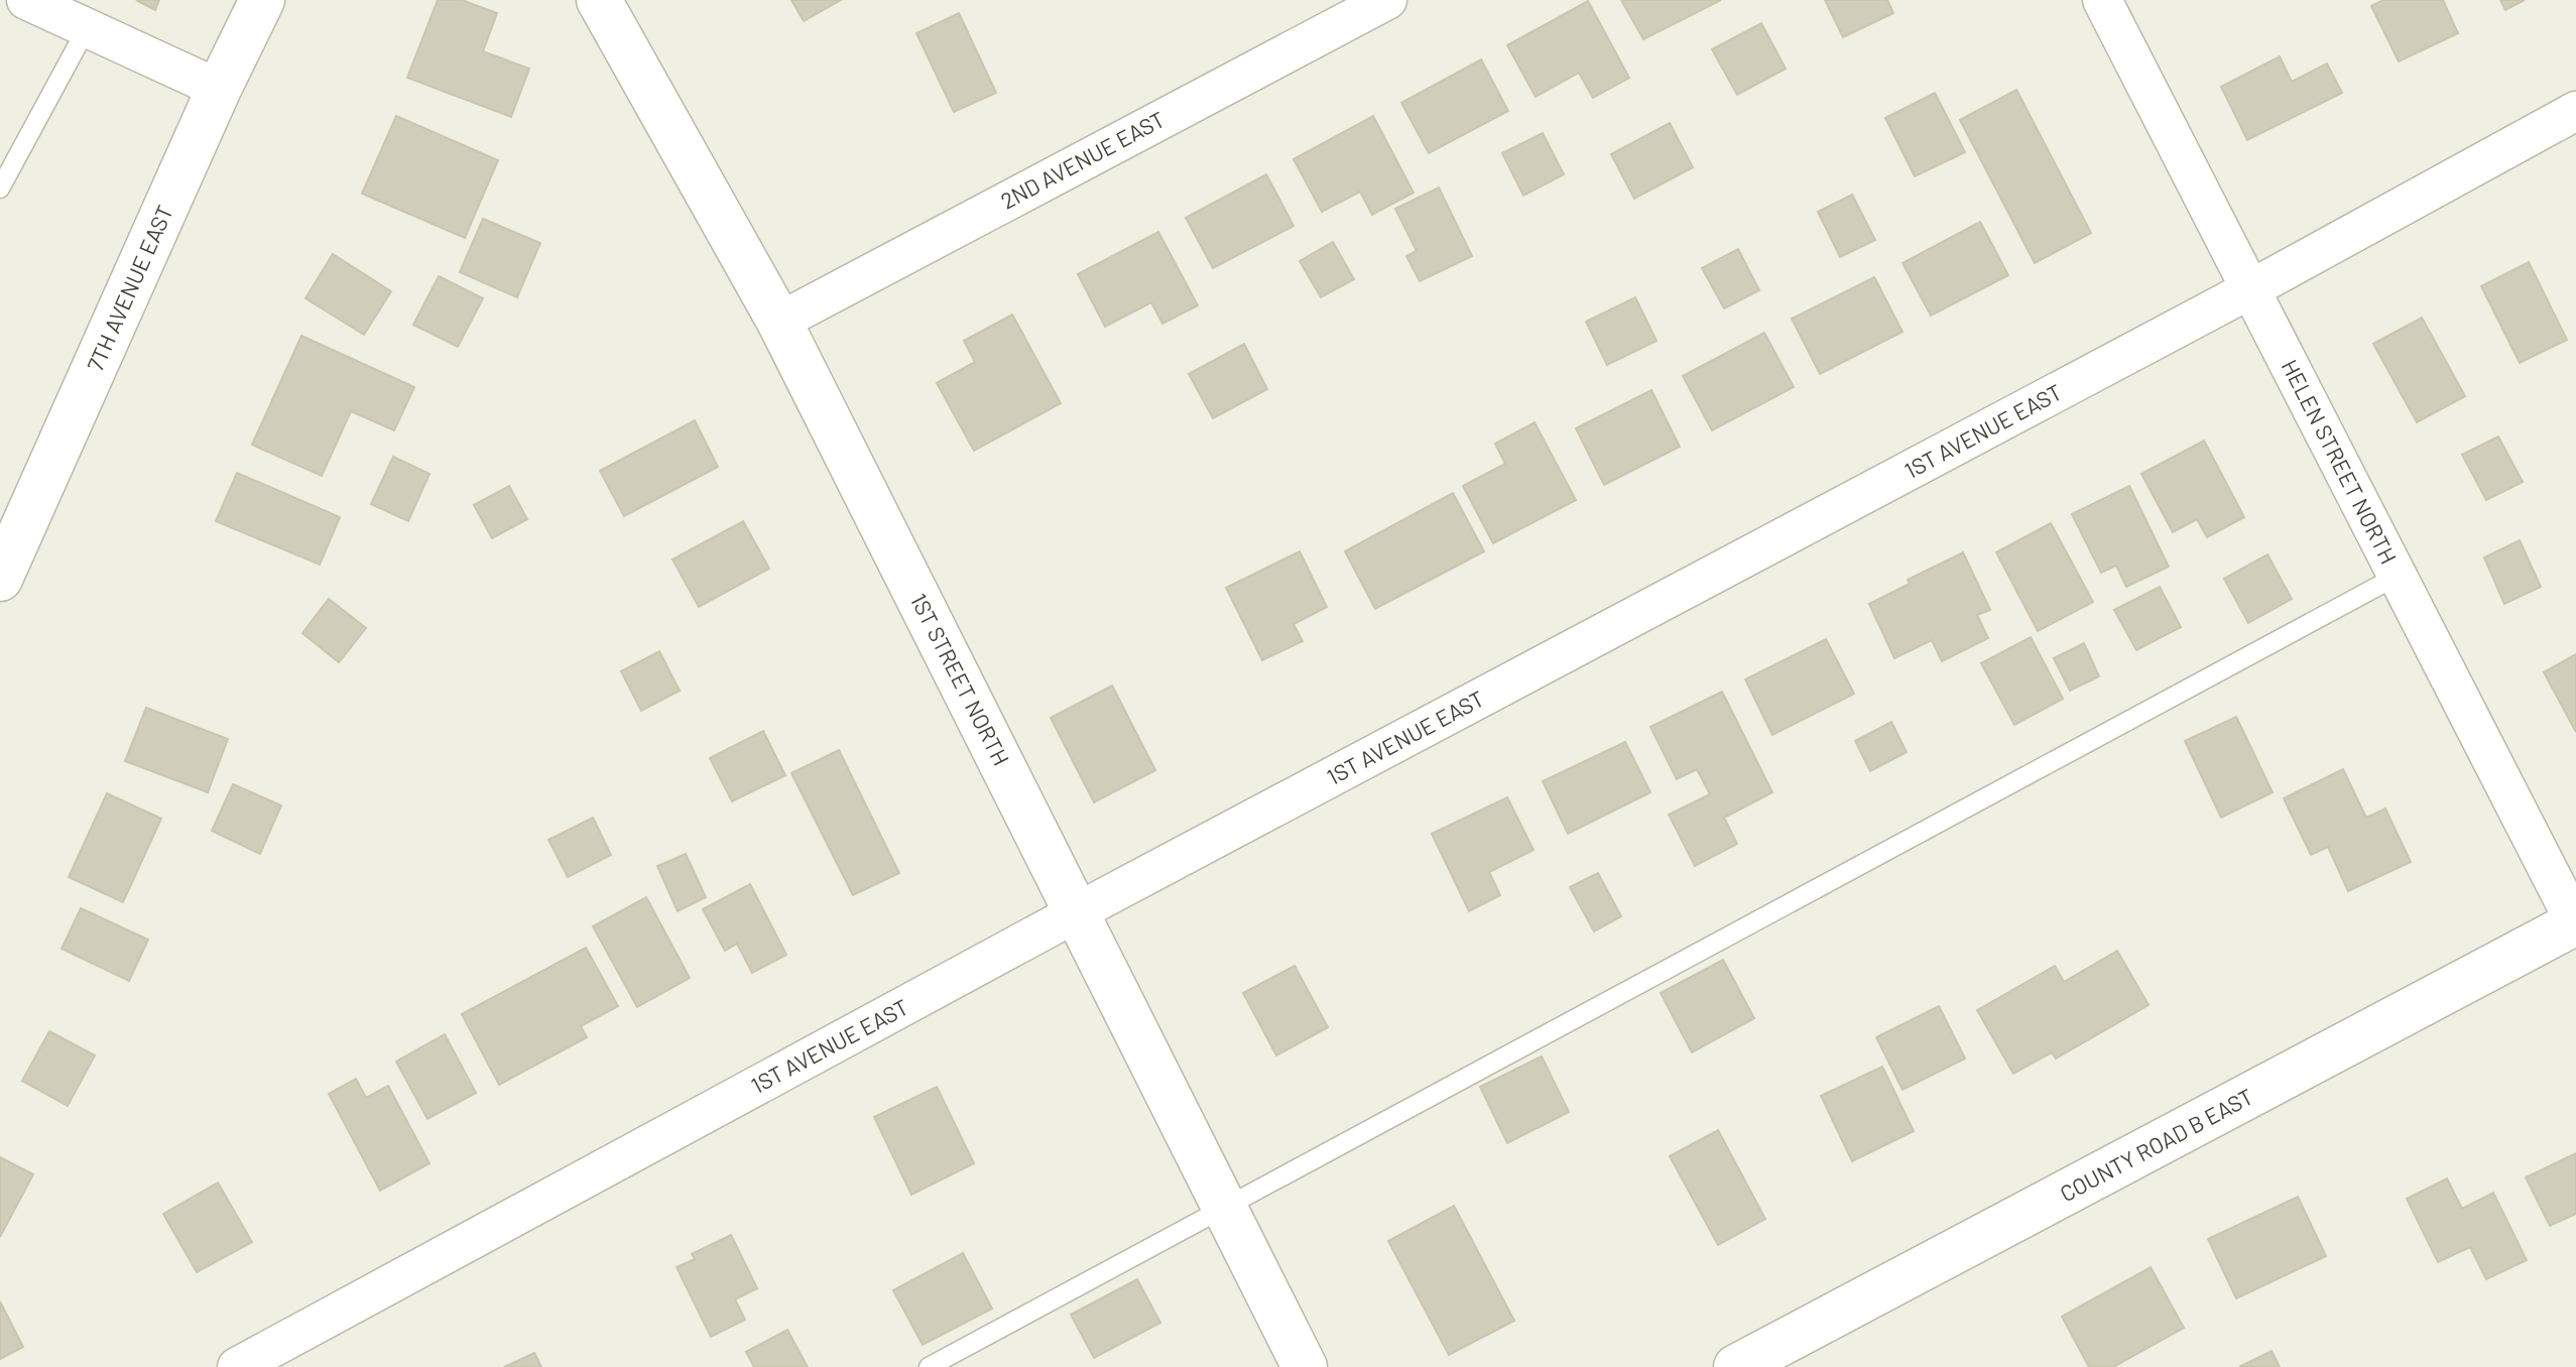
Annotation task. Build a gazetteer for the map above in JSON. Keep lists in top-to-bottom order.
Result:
{
  "streets": {
    "street": [
      "2ND AVENUE EAST",
      "7TH AVENUE EAST",
      "1ST AVENUE EAST",
      "HELEN STREET NORTH",
      "1ST STREET NORTH",
      "COUNTY ROAD B EAST"
    ]
  },
  "crossings": [
    ["2ND AVENUE EAST", "1ST STREET NORTH"],
    ["1ST AVENUE EAST", "HELEN STREET NORTH"],
    ["1ST AVENUE EAST", "1ST STREET NORTH"],
    ["HELEN STREET NORTH", "COUNTY ROAD B EAST"]
  ]
}
